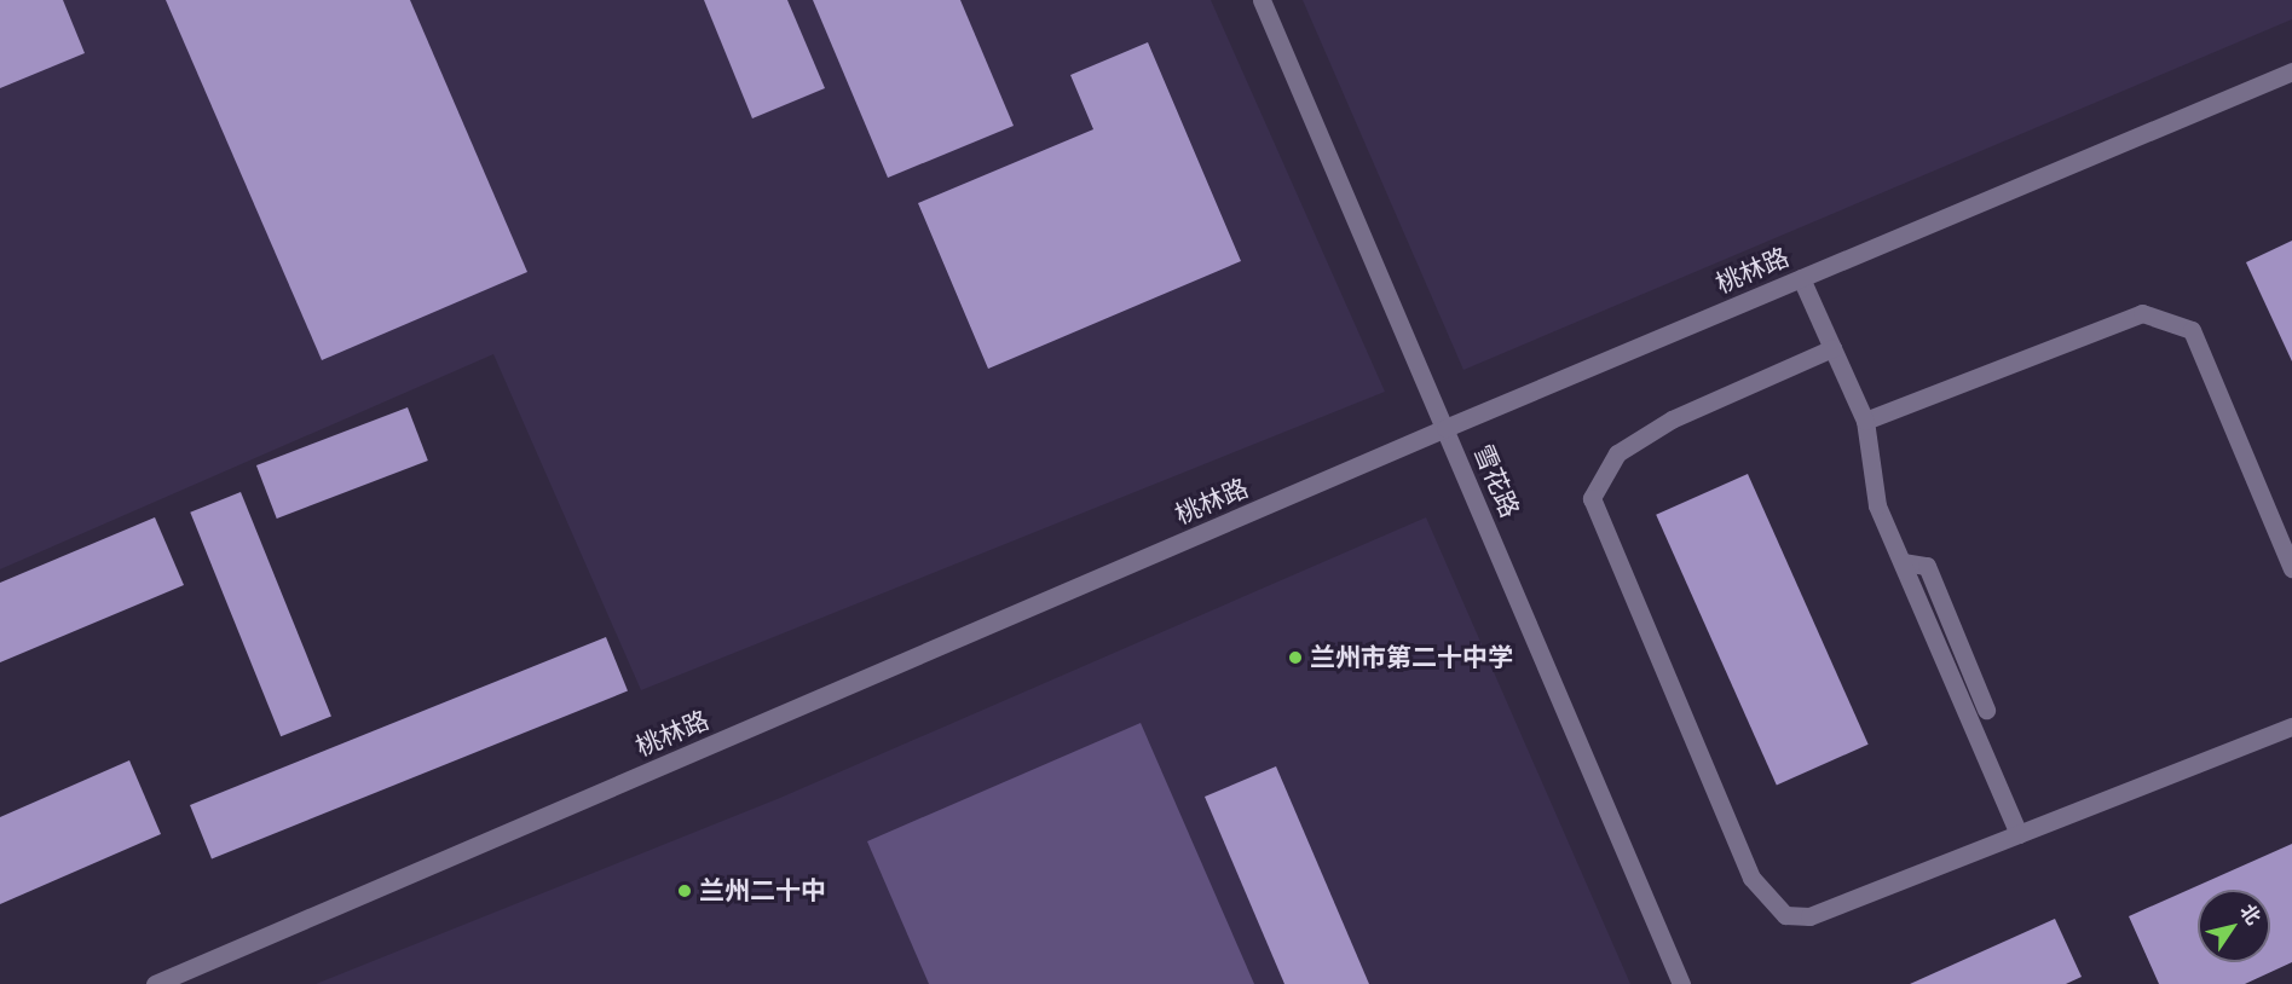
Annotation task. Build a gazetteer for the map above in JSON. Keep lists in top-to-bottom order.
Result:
{
  "streets": {
    "street": ["桃林路", "雪花路"]
  },
  "crossings": [
    ["桃林路", "雪花路"]
  ],
  "places": ["兰州市第二十中学", "兰州二十中"],
  "north": "top right"
}
